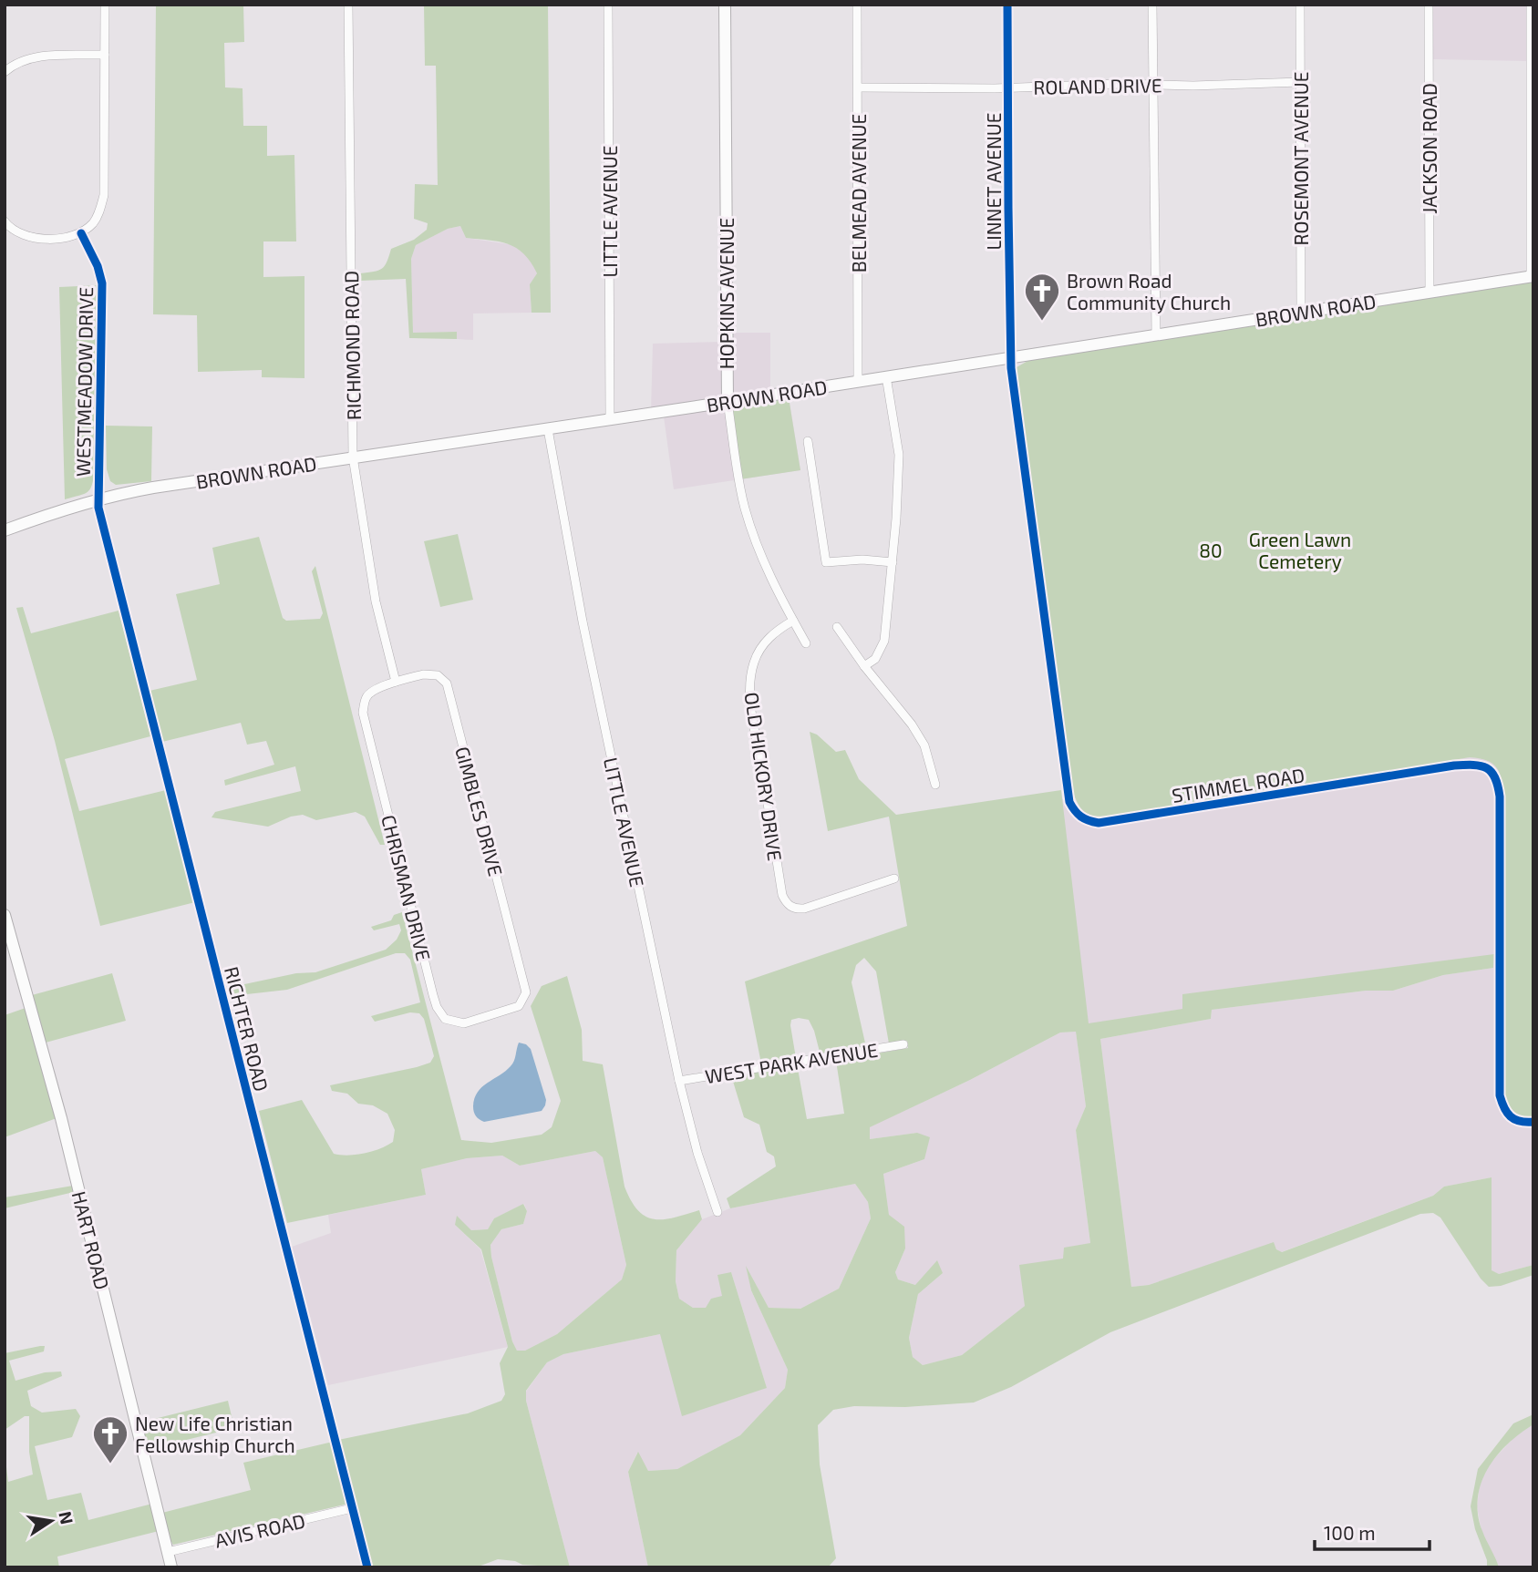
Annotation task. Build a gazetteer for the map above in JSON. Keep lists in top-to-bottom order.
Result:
{
  "streets": {
    "main road": ["HOPKINS AVENUE", "BROWN ROAD", "HART ROAD"],
    "street": [
      "ROLAND DRIVE",
      "JACKSON ROAD",
      "ROSEMONT AVENUE",
      "LINNET AVENUE",
      "BELMEAD AVENUE",
      "LITTLE AVENUE",
      "RICHMOND ROAD",
      "WESTMEADOW DRIVE",
      "OLD HICKORY DRIVE",
      "STIMMEL ROAD",
      "GIMBLES DRIVE",
      "CHRISMAN DRIVE",
      "RICHTER ROAD",
      "WEST PARK AVENUE",
      "AVIS ROAD"
    ]
  },
  "crossings": [
    ["ROLAND DRIVE", "ROSEMONT AVENUE"],
    ["ROLAND DRIVE", "LINNET AVENUE"],
    ["ROLAND DRIVE", "BELMEAD AVENUE"],
    ["JACKSON ROAD", "BROWN ROAD"],
    ["ROSEMONT AVENUE", "BROWN ROAD"],
    ["LINNET AVENUE", "BROWN ROAD"],
    ["LINNET AVENUE", "STIMMEL ROAD"],
    ["BELMEAD AVENUE", "BROWN ROAD"],
    ["LITTLE AVENUE", "BROWN ROAD"],
    ["LITTLE AVENUE", "WEST PARK AVENUE"],
    ["HOPKINS AVENUE", "BROWN ROAD"],
    ["HOPKINS AVENUE", "OLD HICKORY DRIVE"],
    ["BROWN ROAD", "RICHMOND ROAD"],
    ["BROWN ROAD", "WESTMEADOW DRIVE"],
    ["BROWN ROAD", "STIMMEL ROAD"],
    ["BROWN ROAD", "RICHTER ROAD"],
    ["RICHMOND ROAD", "GIMBLES DRIVE"],
    ["RICHMOND ROAD", "CHRISMAN DRIVE"],
    ["WESTMEADOW DRIVE", "RICHTER ROAD"],
    ["GIMBLES DRIVE", "CHRISMAN DRIVE"],
    ["RICHTER ROAD", "AVIS ROAD"],
    ["HART ROAD", "AVIS ROAD"]
  ],
  "parks": ["Green Lawn Cemetery", "80"],
  "places": {
    "church": ["Brown Road Community Church", "New Life Christian Fellowship Church"]
  },
  "scale_bar": "100 m",
  "north": "right"
}
